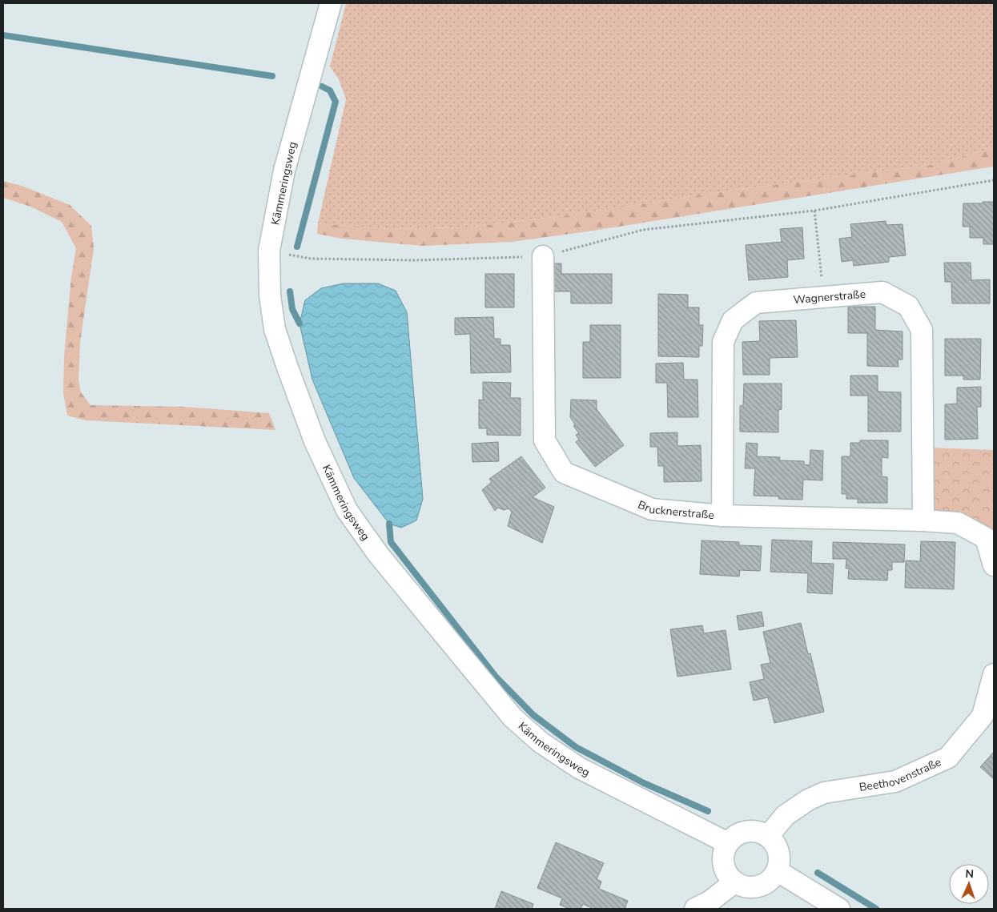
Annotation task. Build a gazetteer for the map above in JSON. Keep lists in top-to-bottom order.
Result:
{
  "streets": {
    "street": [
      "Kämmeringsweg",
      "Wagnerstraße",
      "Brucknerstraße",
      "Beethovenstraße"
    ]
  },
  "crossings": [
    ["Kämmeringsweg", "Beethovenstraße"],
    ["Wagnerstraße", "Brucknerstraße"]
  ],
  "north": "top"
}
